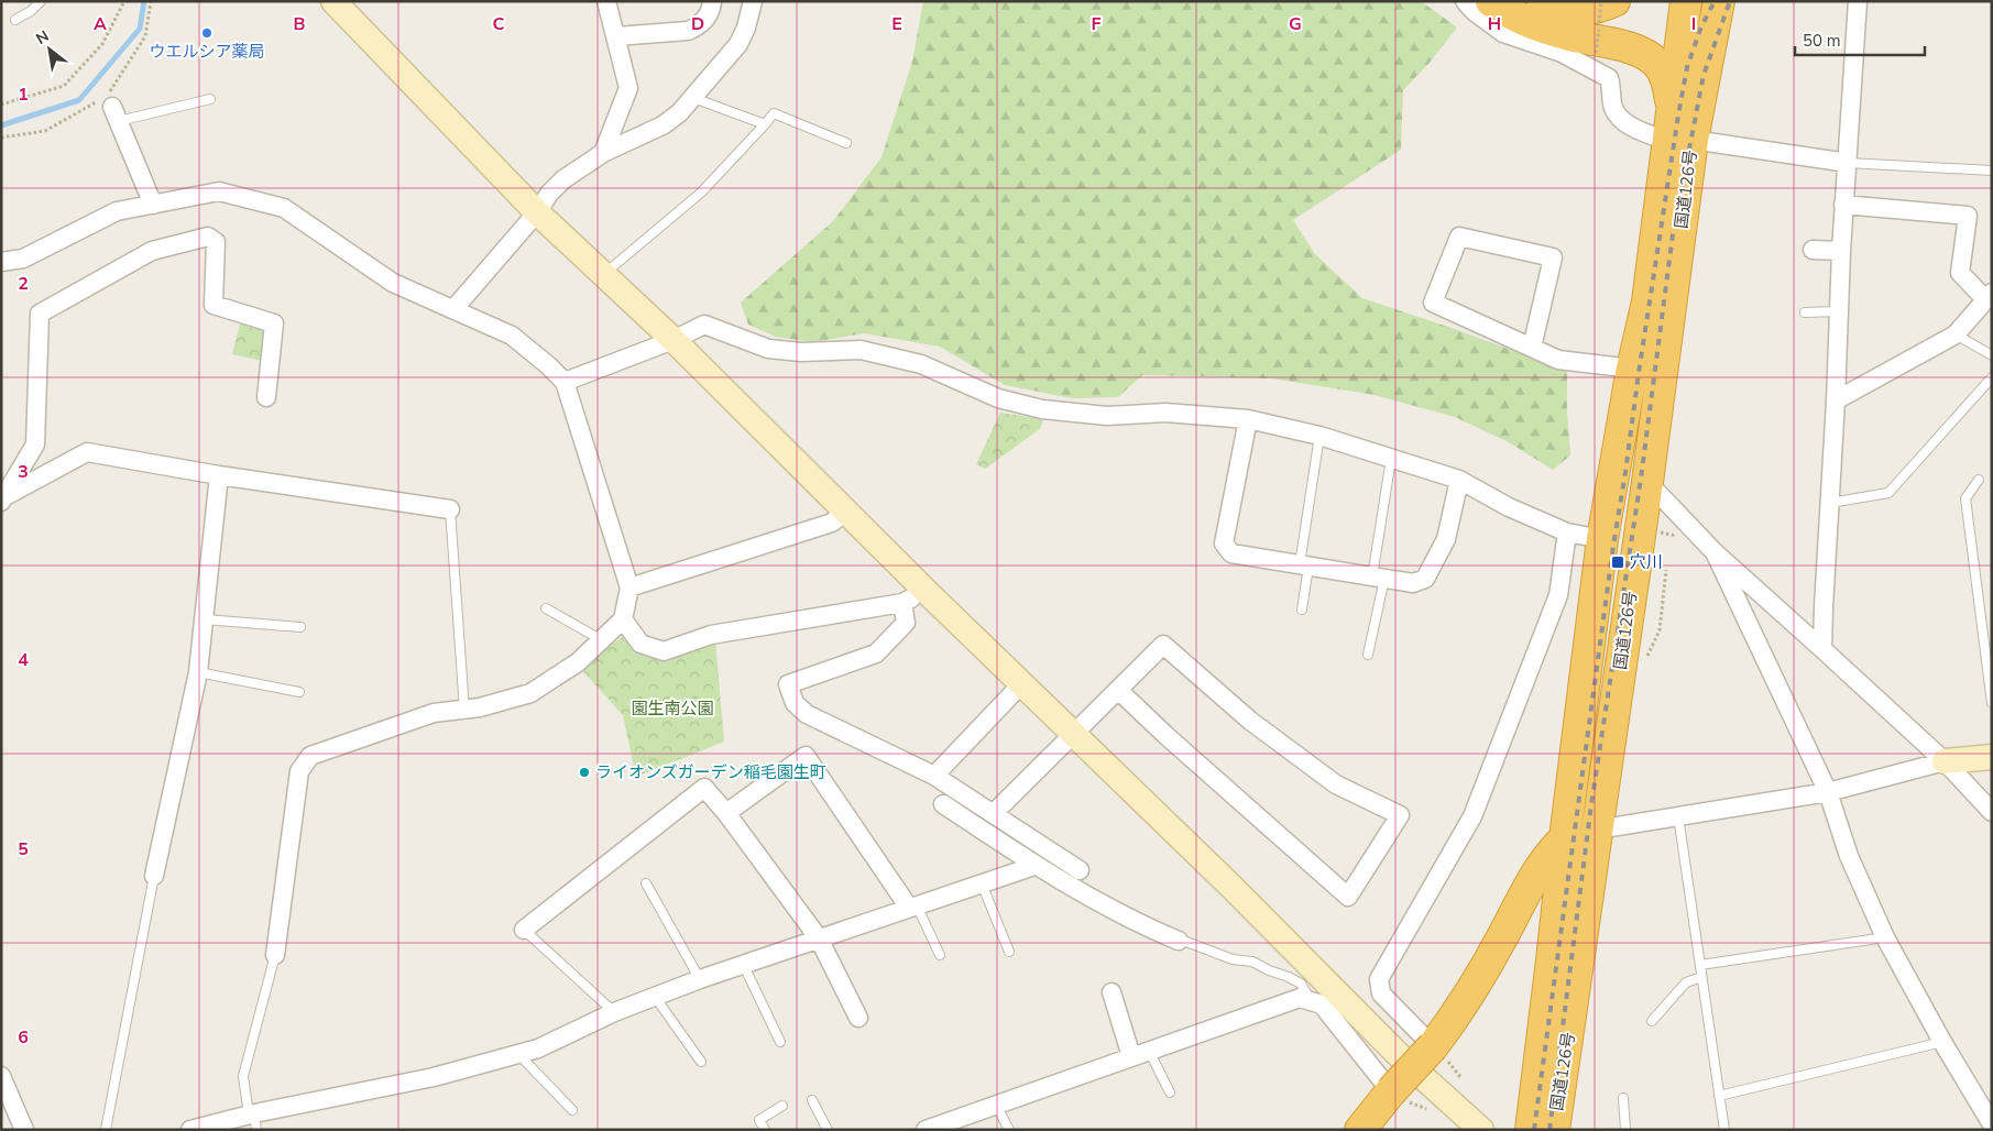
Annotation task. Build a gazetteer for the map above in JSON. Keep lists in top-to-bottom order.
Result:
{
  "streets": {
    "highway": ["国道126号"]
  },
  "parks": ["園生南公園"],
  "places": {
    "other": ["ウエルシア薬局", "ライオンズガーデン稲毛園生町"],
    "transit": ["穴川"]
  },
  "scale_bar": "50 m",
  "north": "top left",
  "grid": {
    "columns": [
      "A",
      "B",
      "C",
      "D",
      "E",
      "F",
      "G",
      "H",
      "I"
    ],
    "rows": [
      "1",
      "2",
      "3",
      "4",
      "5",
      "6"
    ]
  }
}
